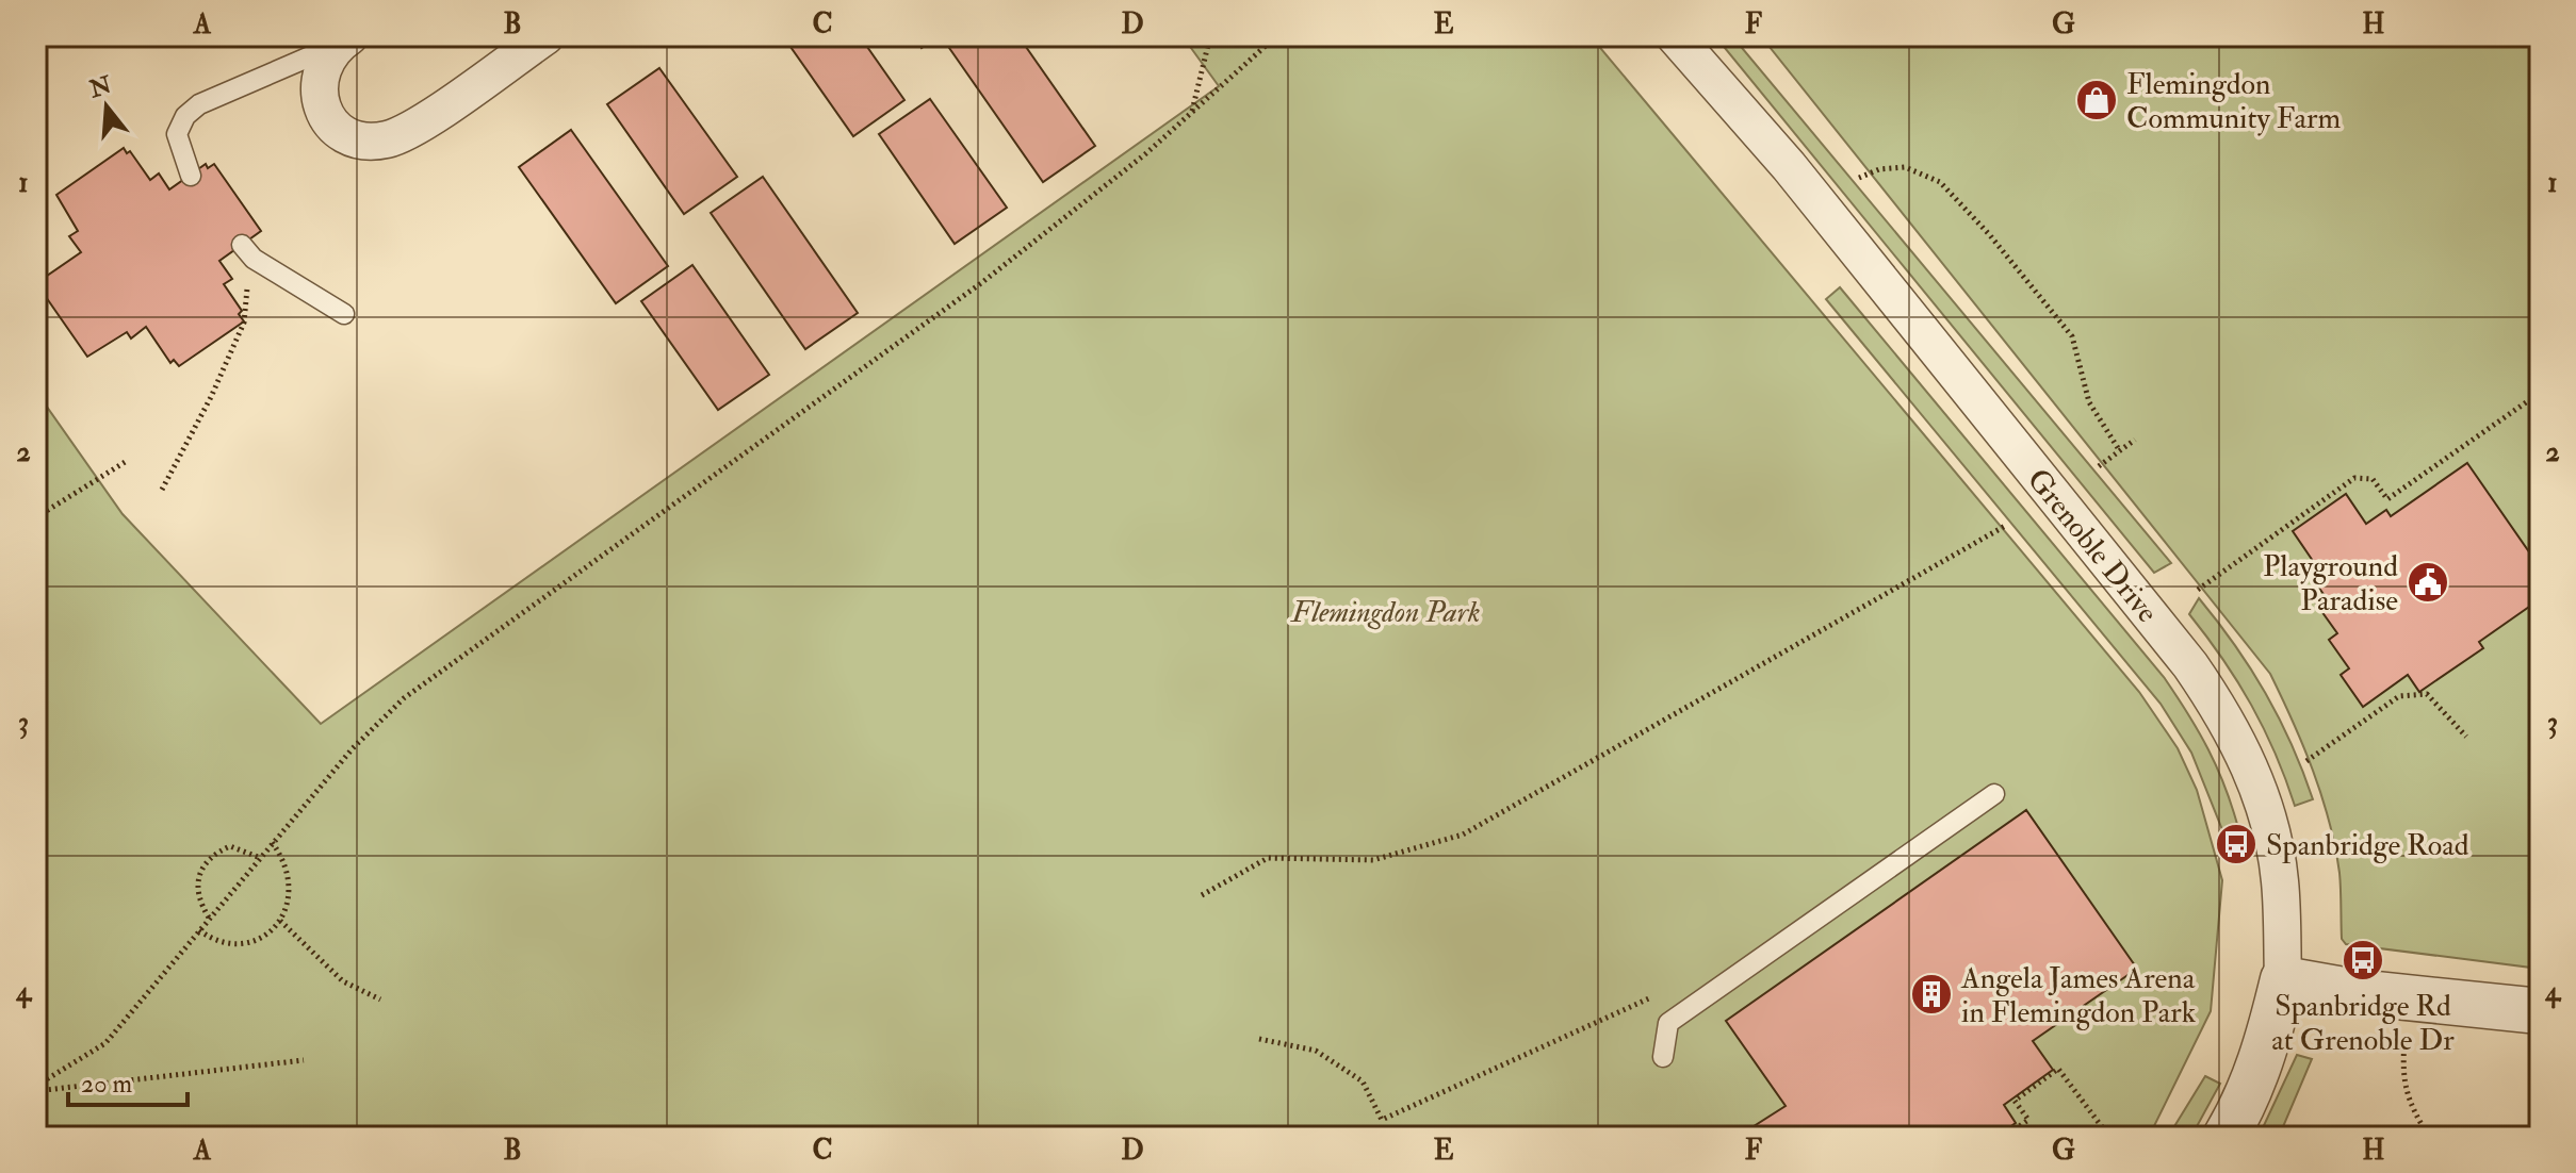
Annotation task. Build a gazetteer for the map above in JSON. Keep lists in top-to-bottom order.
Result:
{
  "streets": {
    "street": ["Grenoble Drive"]
  },
  "parks": ["Flemingdon Park"],
  "places": {
    "shop": ["Flemingdon Community Farm"],
    "public building": ["Playground Paradise"],
    "bus stop": ["Spanbridge Road", "Spanbridge Rd at Grenoble Dr"],
    "building": ["Angela James Arena in Flemingdon Park"]
  },
  "scale_bar": "20 m",
  "north": "top",
  "grid": {
    "columns": [
      "A",
      "B",
      "C",
      "D",
      "E",
      "F",
      "G",
      "H"
    ],
    "rows": [
      "1",
      "2",
      "3",
      "4"
    ]
  }
}
